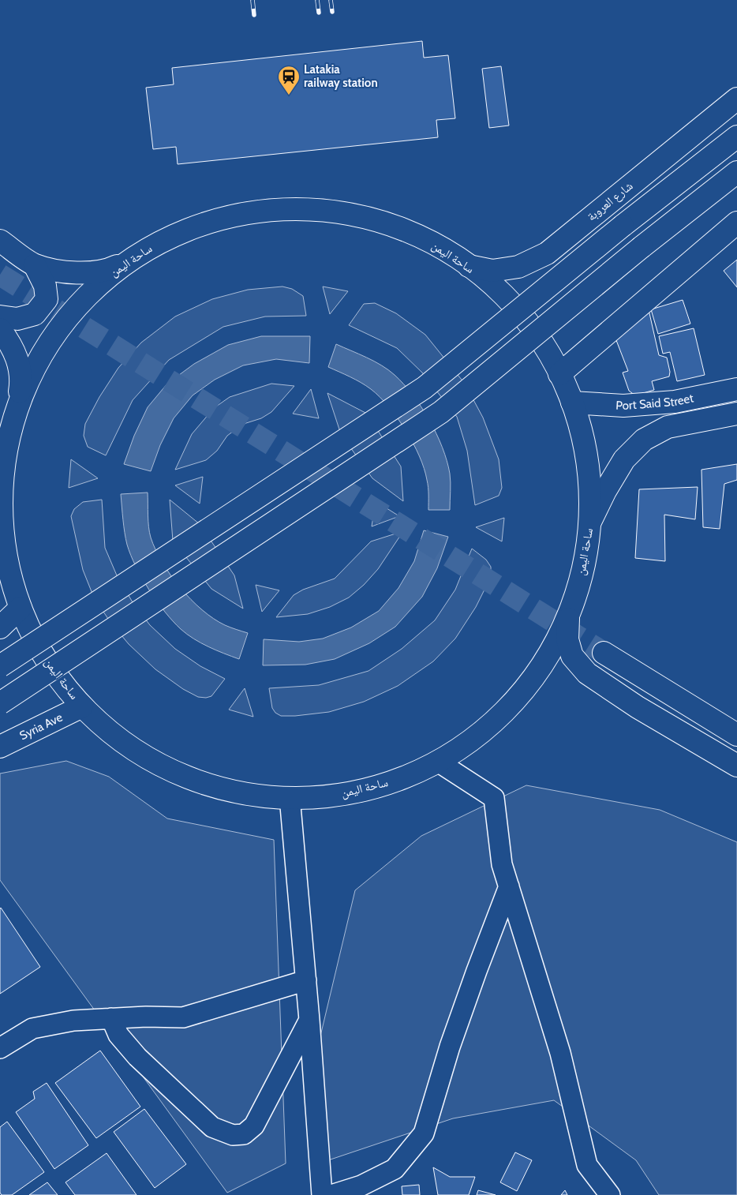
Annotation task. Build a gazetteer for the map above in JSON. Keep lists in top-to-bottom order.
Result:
{
  "streets": {
    "main road": [
      "شارع العروبة",
      "ساحة اليمن",
      "Port Said Street",
      "Syria Ave"
    ]
  },
  "crossings": [
    ["شارع العروبة", "ساحة اليمن"],
    ["ساحة اليمن", "Port Said Street"],
    ["ساحة اليمن", "Syria Ave"]
  ],
  "places": {
    "station": ["Latakia railway station"]
  }
}
